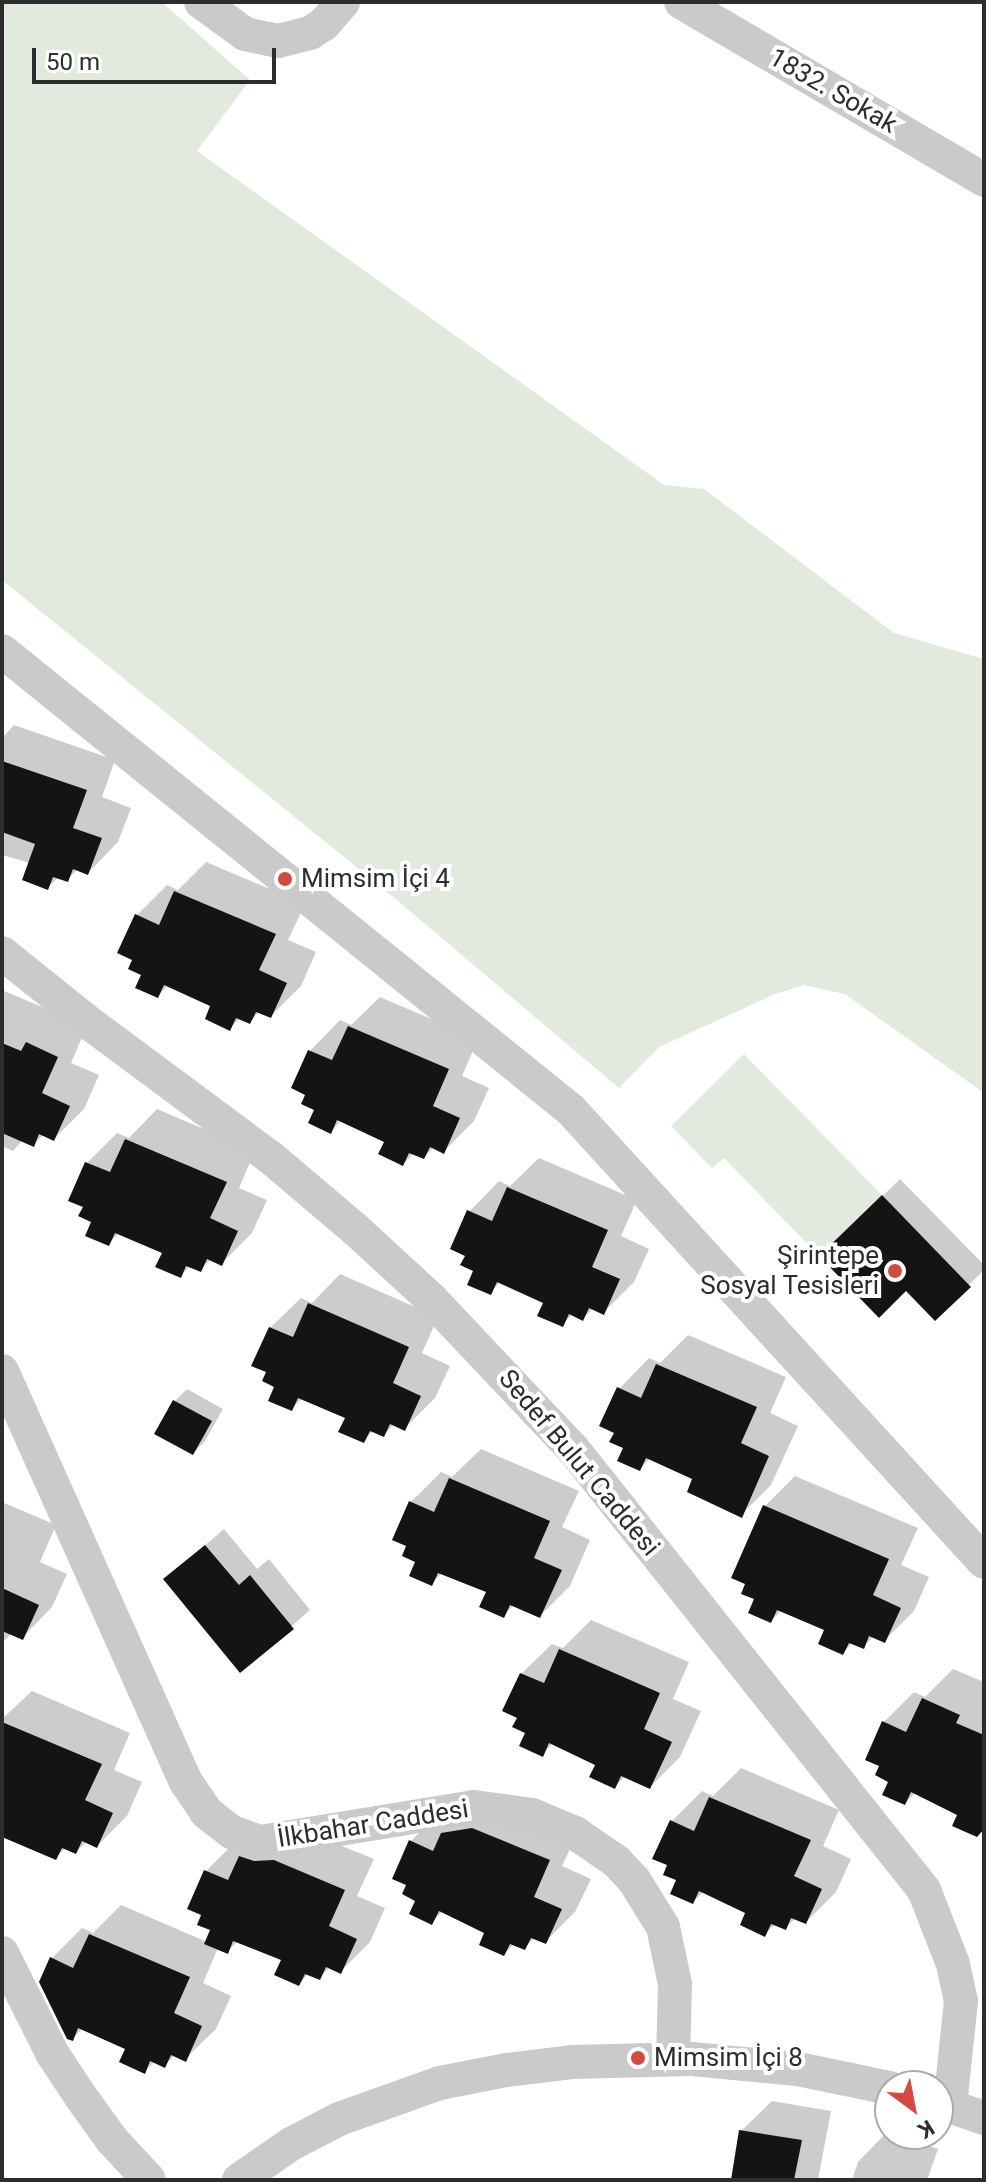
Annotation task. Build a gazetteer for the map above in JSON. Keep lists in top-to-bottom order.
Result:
{
  "streets": {
    "street": ["1832. Sokak", "Sedef Bulut Caddesi", "İlkbahar Caddesi"]
  },
  "places": ["Mimsim İçi 4", "Şirintepe Sosyal Tesisleri", "Mimsim İçi 8"],
  "scale_bar": "50 m",
  "north": "bottom right"
}
